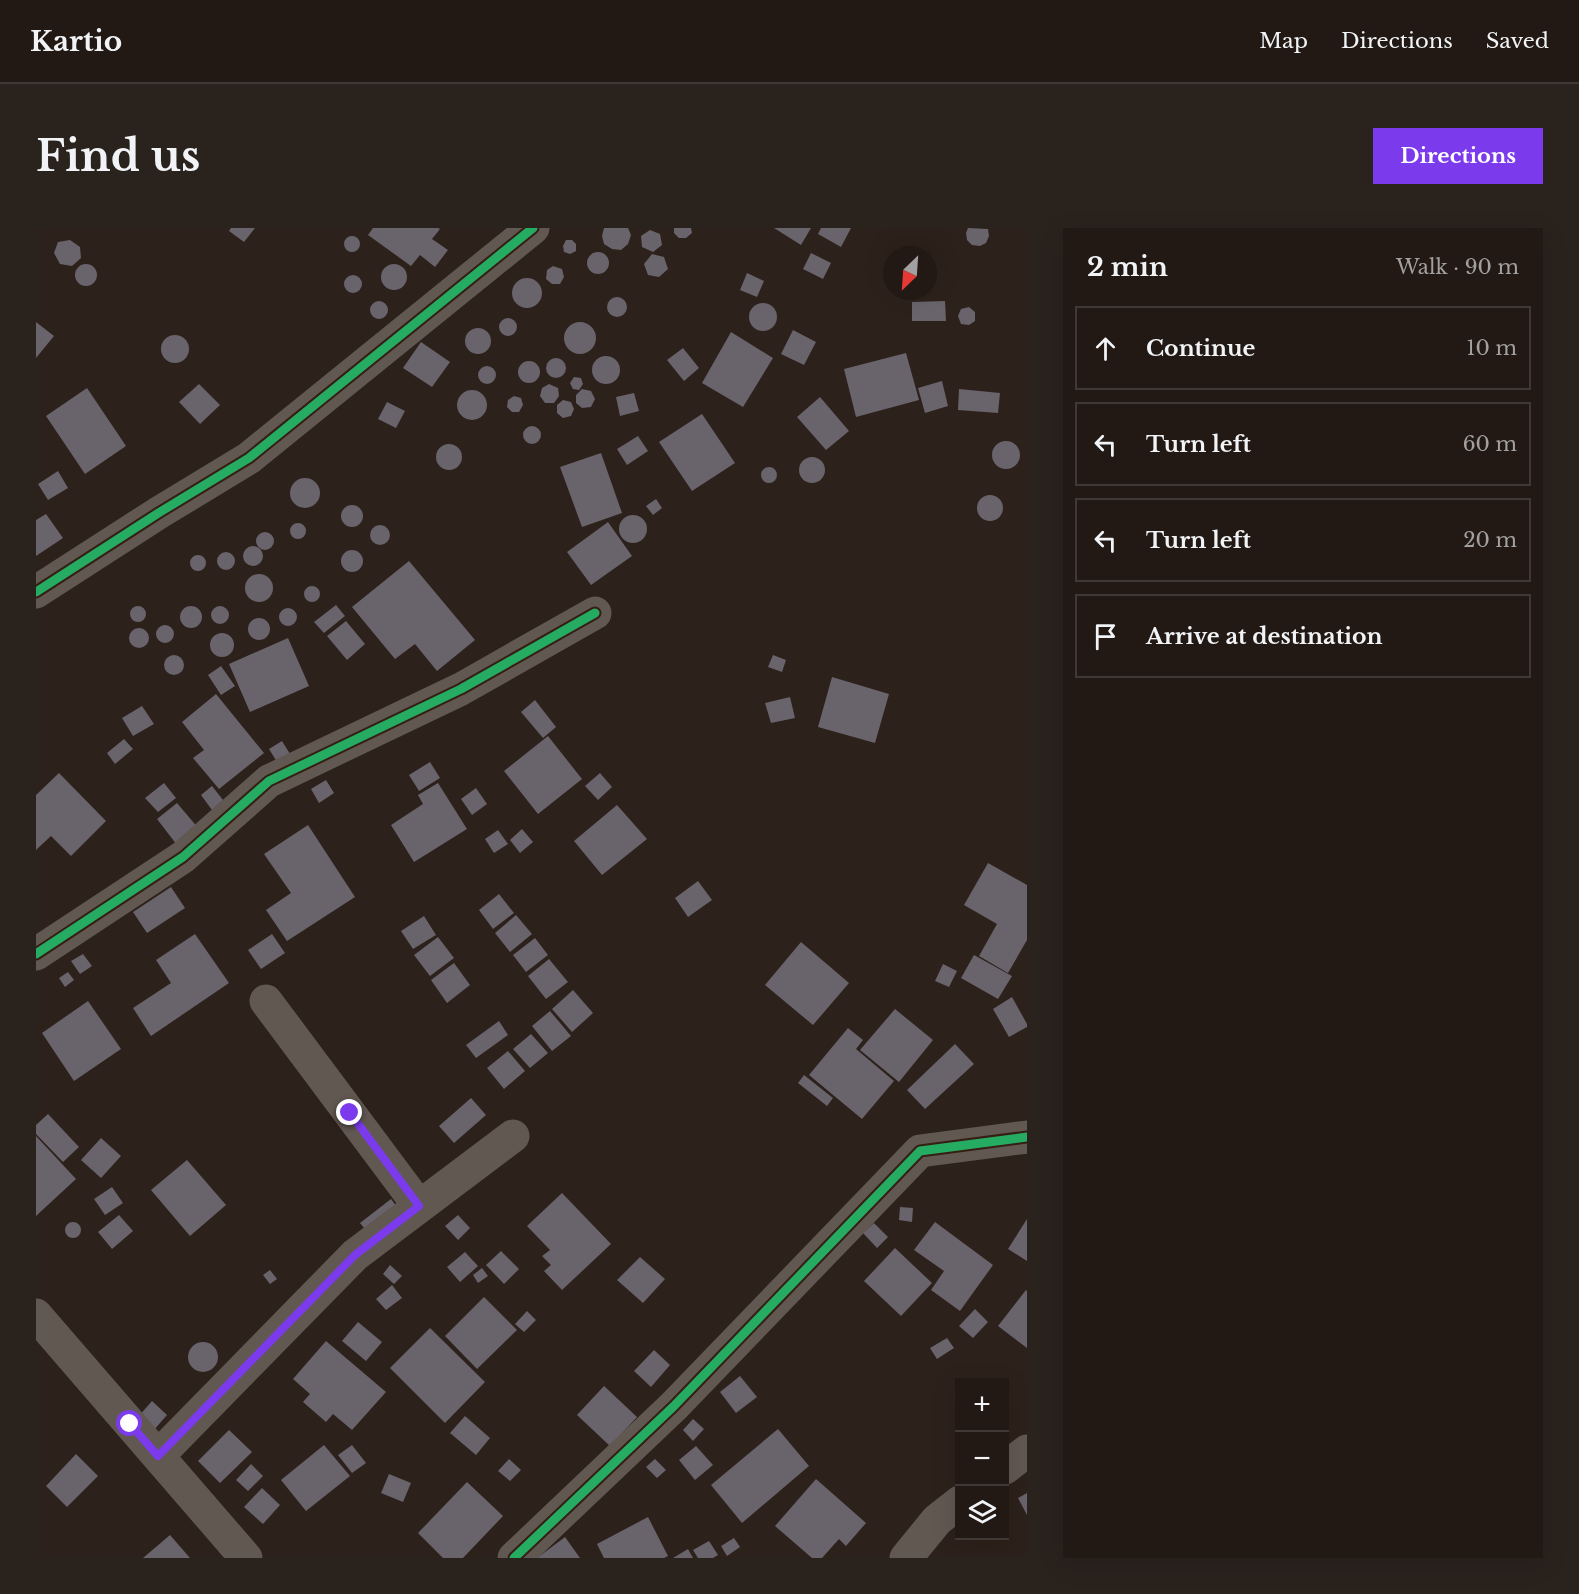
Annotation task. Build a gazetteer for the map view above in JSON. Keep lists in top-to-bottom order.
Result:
{
  "north": "bottom left",
  "page": {
    "header": "Kartio",
    "nav": ["Map", "Directions", "Saved"],
    "buttons": "Directions",
    "title": "Find us",
    "heading": ["2 min", "Walk · 90 m"],
    "list": [
      ["Continue", "10 m"],
      ["Turn left", "60 m"],
      ["Turn left", "20 m"],
      "Arrive at destination"
    ],
    "map_buttons": ["+", "−"]
  }
}
